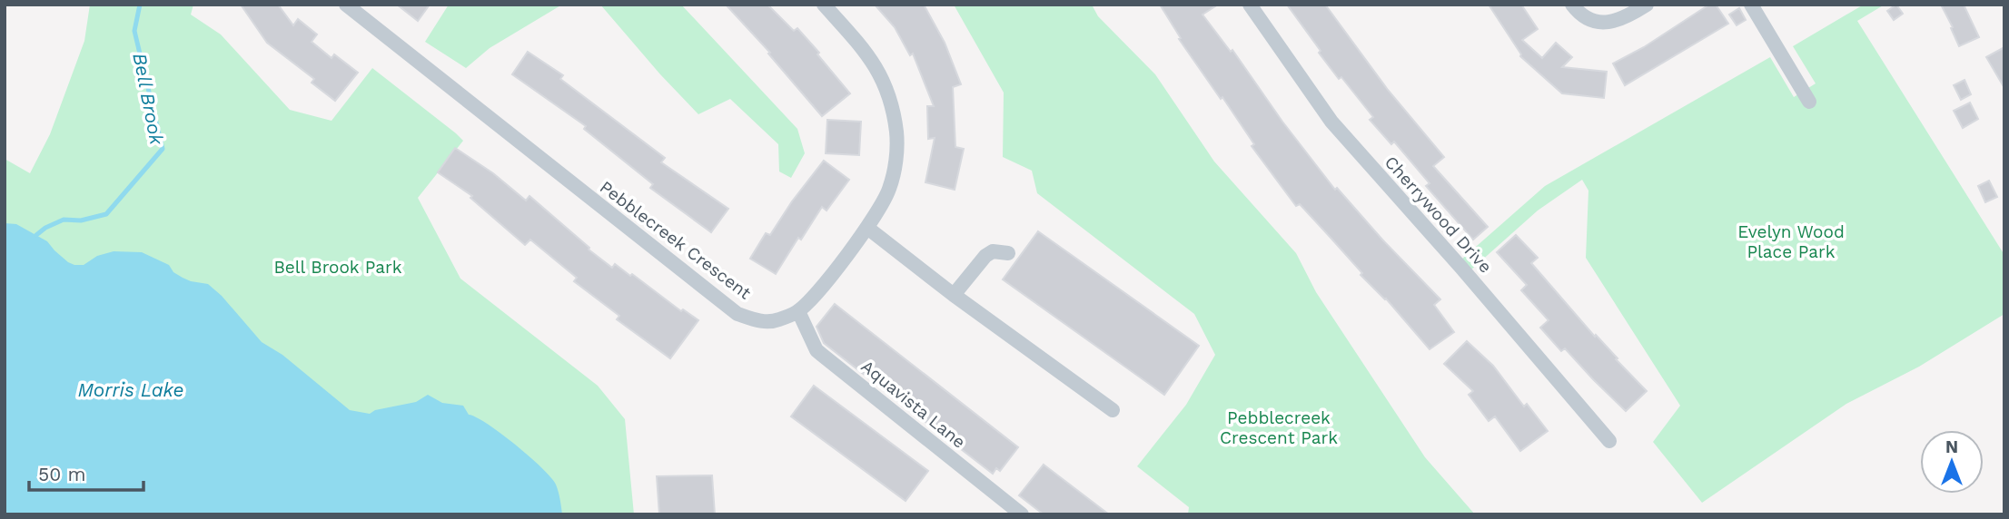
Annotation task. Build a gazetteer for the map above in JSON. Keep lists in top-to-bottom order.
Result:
{
  "streets": {
    "street": ["Cherrywood Drive", "Pebblecreek Crescent", "Aquavista Lane"]
  },
  "crossings": [
    ["Pebblecreek Crescent", "Aquavista Lane"]
  ],
  "water": ["Bell Brook", "Morris Lake"],
  "parks": ["Evelyn Wood Place Park", "Bell Brook Park", "Pebblecreek Crescent Park"],
  "scale_bar": "50 m",
  "north": "top"
}
